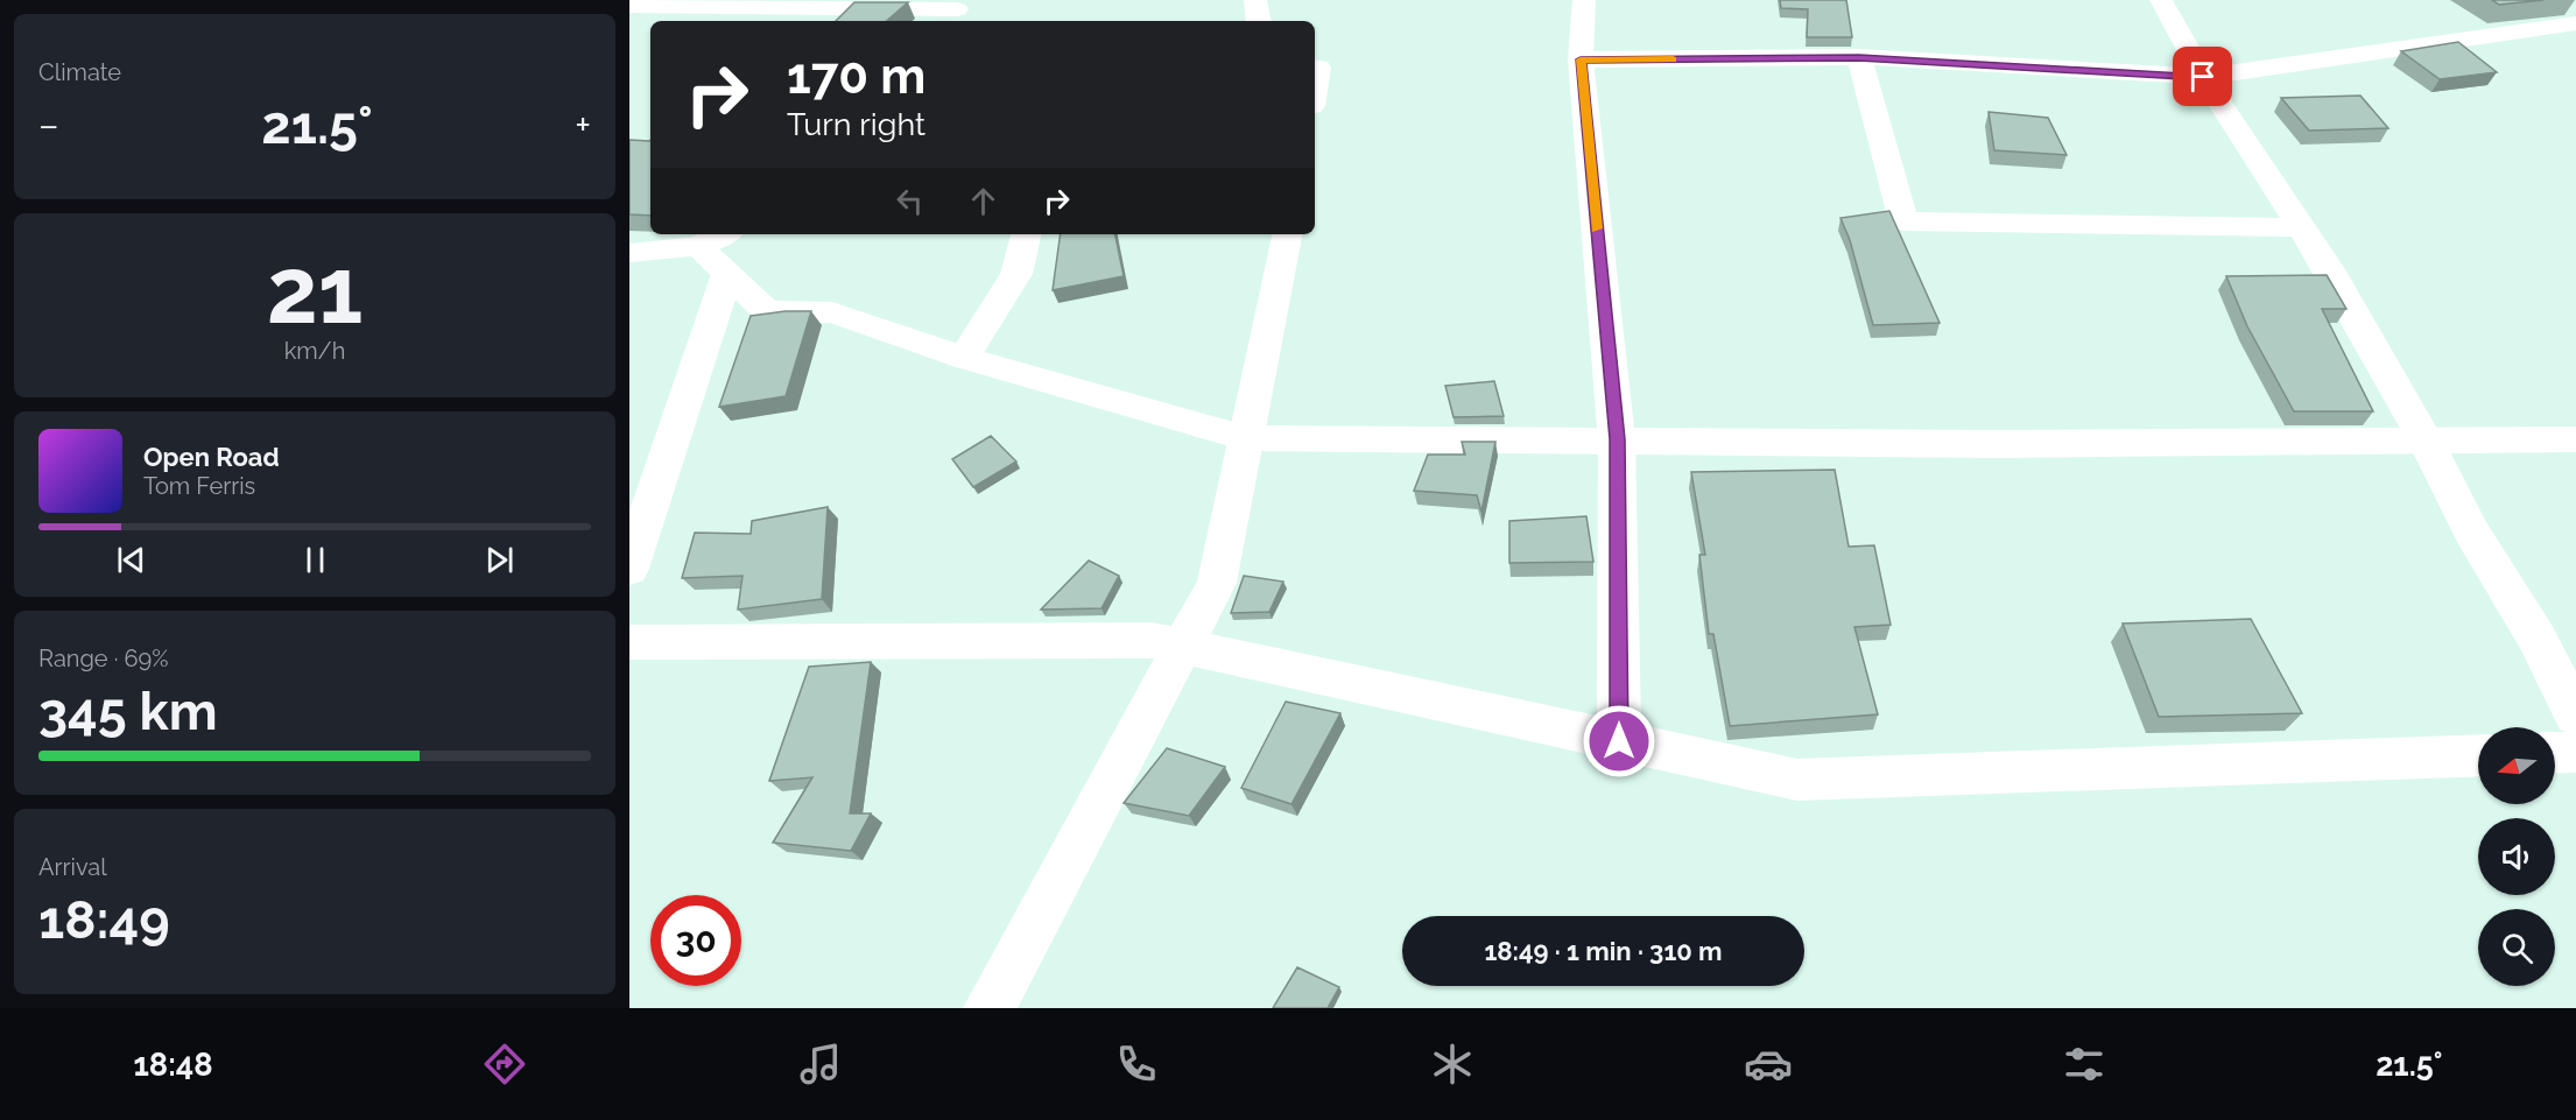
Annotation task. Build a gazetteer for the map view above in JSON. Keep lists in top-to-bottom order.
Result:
{
  "north": "left",
  "page": {
    "tile": [
      "Climate",
      ["21", "km/h"],
      ["Range · 69%", "345 km"],
      ["Arrival", "18:49"]
    ],
    "turn": ["170 m", "Turn right"],
    "heat": ["−", "21.5°", "+"],
    "song": ["Open Road", "Tom Ferris"],
    "limit": "30",
    "trip": "18:49 · 1 min · 310 m",
    "tabs": ["18:48", "21.5°"]
  }
}
